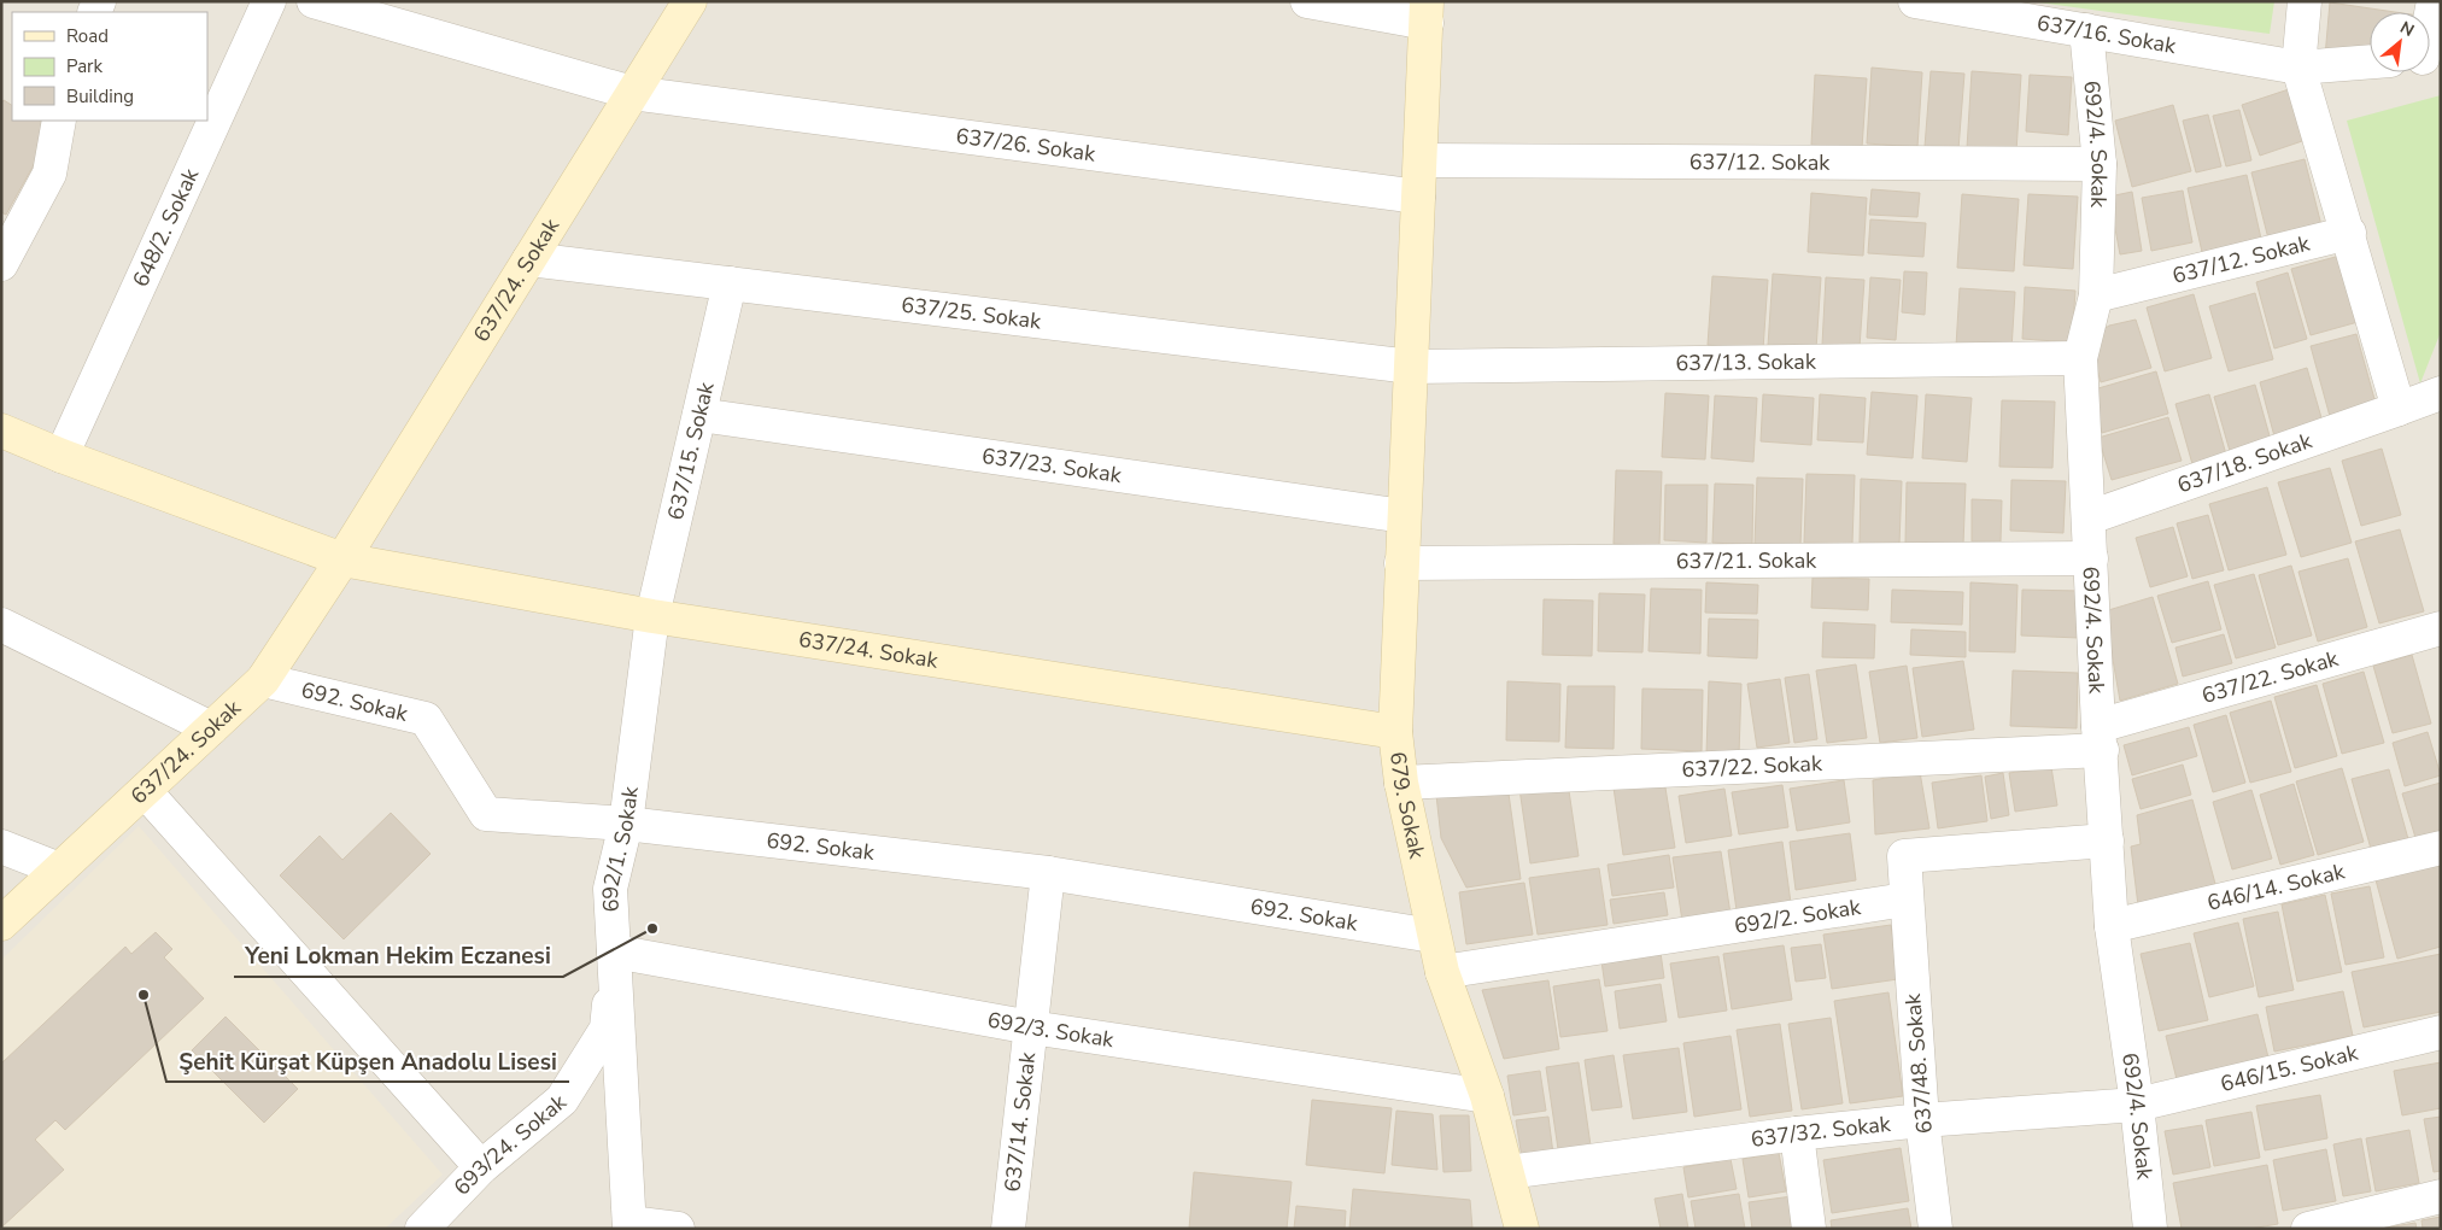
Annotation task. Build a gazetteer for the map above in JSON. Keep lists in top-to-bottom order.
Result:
{
  "streets": {
    "street": [
      "637/16. Sokak",
      "692/4. Sokak",
      "637/26. Sokak",
      "637/12. Sokak",
      "648/2. Sokak",
      "637/24. Sokak",
      "637/25. Sokak",
      "637/13. Sokak",
      "637/15. Sokak",
      "637/18. Sokak",
      "637/23. Sokak",
      "637/21. Sokak",
      "637/22. Sokak",
      "692. Sokak",
      "679. Sokak",
      "692/1. Sokak",
      "646/14. Sokak",
      "692/2. Sokak",
      "692/3. Sokak",
      "637/48. Sokak",
      "646/15. Sokak",
      "637/14. Sokak",
      "637/32. Sokak",
      "693/24. Sokak"
    ]
  },
  "crossings": [
    ["637/16. Sokak", "692/4. Sokak"],
    ["692/4. Sokak", "637/12. Sokak"],
    ["692/4. Sokak", "637/13. Sokak"],
    ["692/4. Sokak", "637/18. Sokak"],
    ["692/4. Sokak", "637/21. Sokak"],
    ["692/4. Sokak", "637/22. Sokak"],
    ["692/4. Sokak", "646/14. Sokak"],
    ["692/4. Sokak", "646/15. Sokak"],
    ["692/4. Sokak", "637/32. Sokak"],
    ["637/26. Sokak", "637/24. Sokak"],
    ["637/26. Sokak", "679. Sokak"],
    ["637/12. Sokak", "679. Sokak"],
    ["648/2. Sokak", "637/24. Sokak"],
    ["637/24. Sokak", "637/25. Sokak"],
    ["637/24. Sokak", "637/15. Sokak"],
    ["637/24. Sokak", "692. Sokak"],
    ["637/24. Sokak", "679. Sokak"],
    ["637/24. Sokak", "692/1. Sokak"],
    ["637/25. Sokak", "637/13. Sokak"],
    ["637/25. Sokak", "637/15. Sokak"],
    ["637/25. Sokak", "679. Sokak"],
    ["637/13. Sokak", "679. Sokak"],
    ["637/15. Sokak", "637/23. Sokak"],
    ["637/15. Sokak", "692/1. Sokak"],
    ["637/23. Sokak", "679. Sokak"],
    ["637/21. Sokak", "679. Sokak"],
    ["637/22. Sokak", "679. Sokak"],
    ["692. Sokak", "679. Sokak"],
    ["692. Sokak", "692/1. Sokak"],
    ["692. Sokak", "637/14. Sokak"],
    ["679. Sokak", "692/2. Sokak"],
    ["679. Sokak", "692/3. Sokak"],
    ["679. Sokak", "637/32. Sokak"],
    ["692/1. Sokak", "692/3. Sokak"],
    ["692/1. Sokak", "693/24. Sokak"],
    ["692/2. Sokak", "637/48. Sokak"],
    ["692/3. Sokak", "637/14. Sokak"],
    ["692/3. Sokak", "693/24. Sokak"],
    ["637/48. Sokak", "637/32. Sokak"],
    ["646/15. Sokak", "637/32. Sokak"]
  ],
  "places": ["Yeni Lokman Hekim Eczanesi", "Şehit Kürşat Küpşen Anadolu Lisesi"],
  "legend": ["Road", "Park", "Building"],
  "north": "top right"
}
